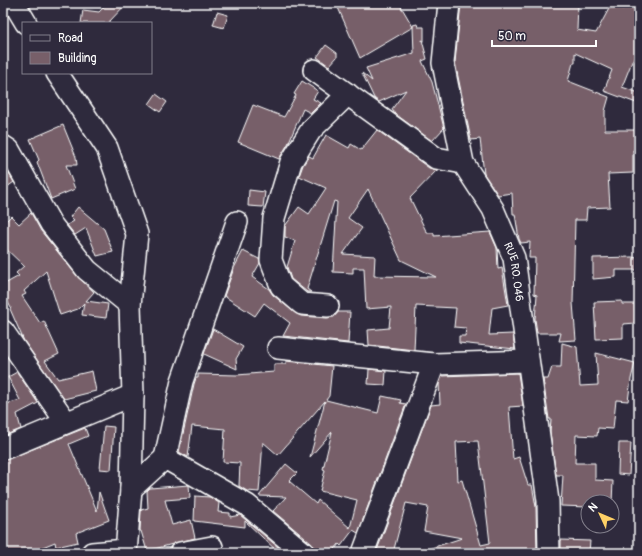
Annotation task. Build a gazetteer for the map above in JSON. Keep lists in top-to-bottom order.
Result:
{
  "streets": {
    "street": ["RUE RO. 046"]
  },
  "legend": ["Road", "Building"],
  "scale_bar": "50 m",
  "north": "top left"
}
